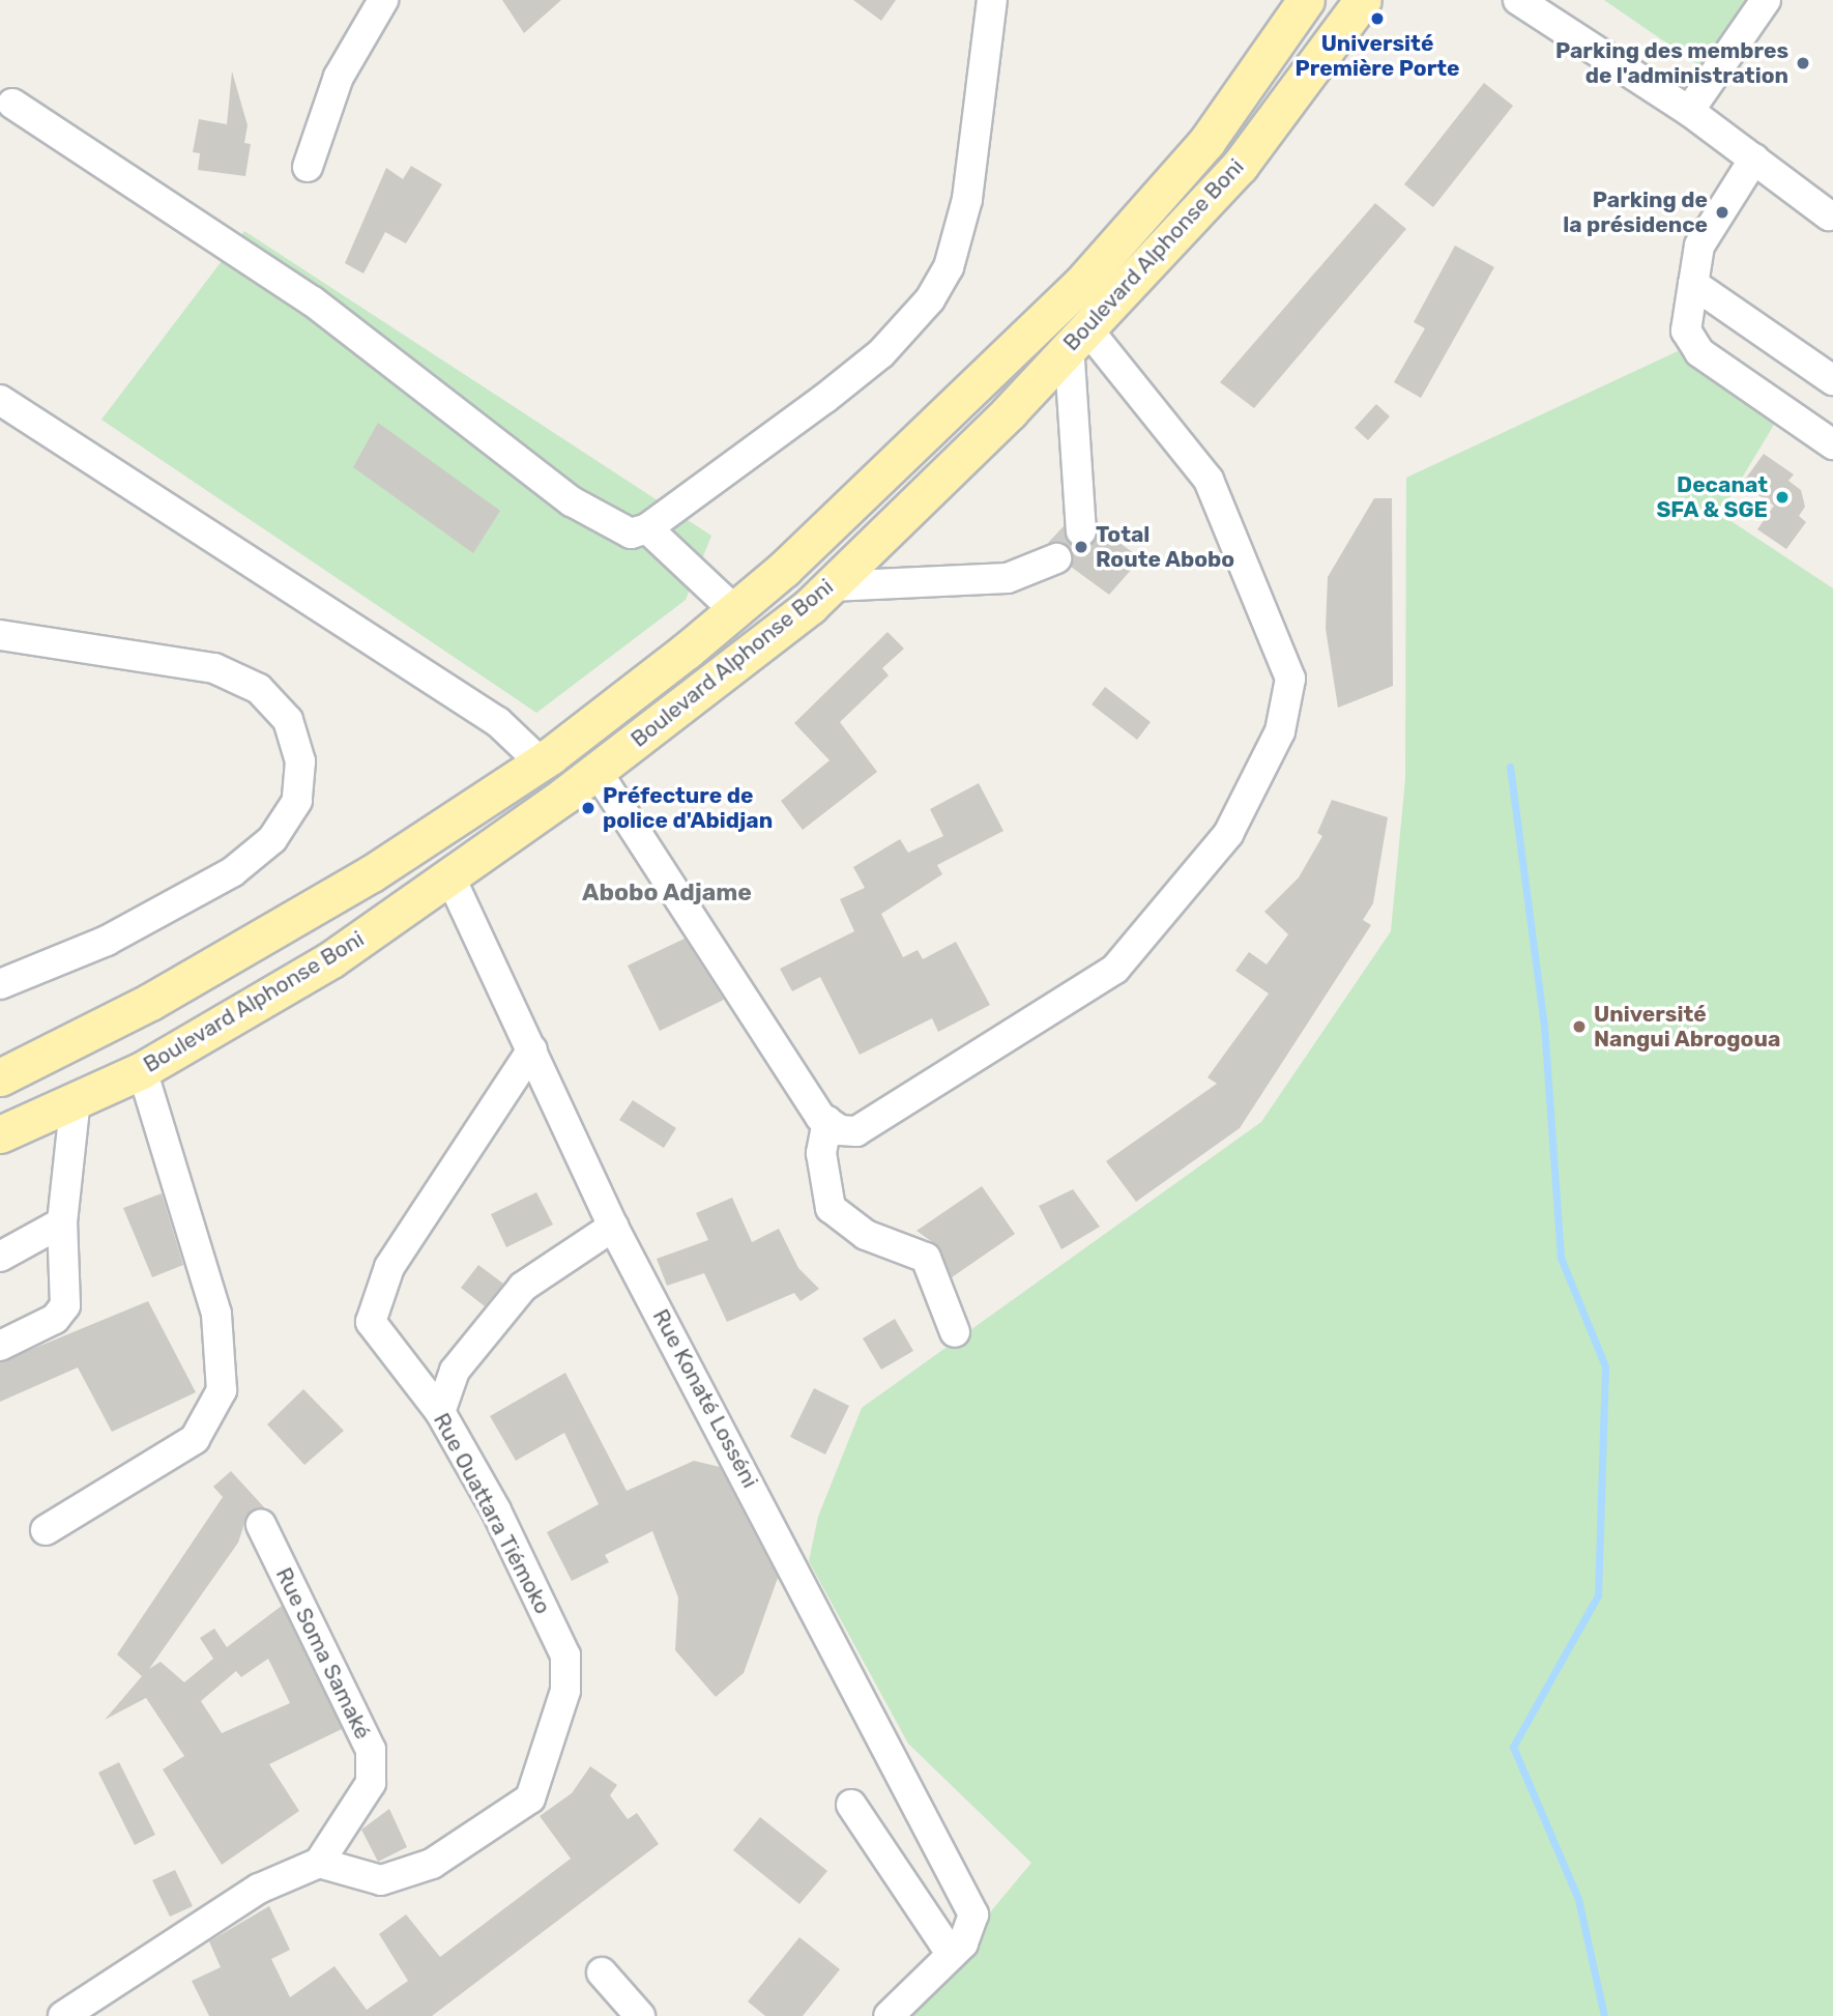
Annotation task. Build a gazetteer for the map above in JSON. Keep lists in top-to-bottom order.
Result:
{
  "streets": {
    "main road": ["Boulevard Alphonse Boni"],
    "street": ["Rue Konaté Losséni", "Rue Ouattara Tiémoko", "Rue Soma Samaké"]
  },
  "crossings": [
    ["Boulevard Alphonse Boni", "Rue Konaté Losséni"],
    ["Rue Konaté Losséni", "Rue Ouattara Tiémoko"],
    ["Rue Ouattara Tiémoko", "Rue Soma Samaké"]
  ],
  "districts": ["Abobo Adjame"],
  "places": [
    "Université Première Porte",
    "Parking des membres de l'administration",
    "Parking de la présidence",
    "Decanat SFA & SGE",
    "Total Route Abobo",
    "Préfecture de police d'Abidjan",
    "Université Nangui Abrogoua"
  ]
}
